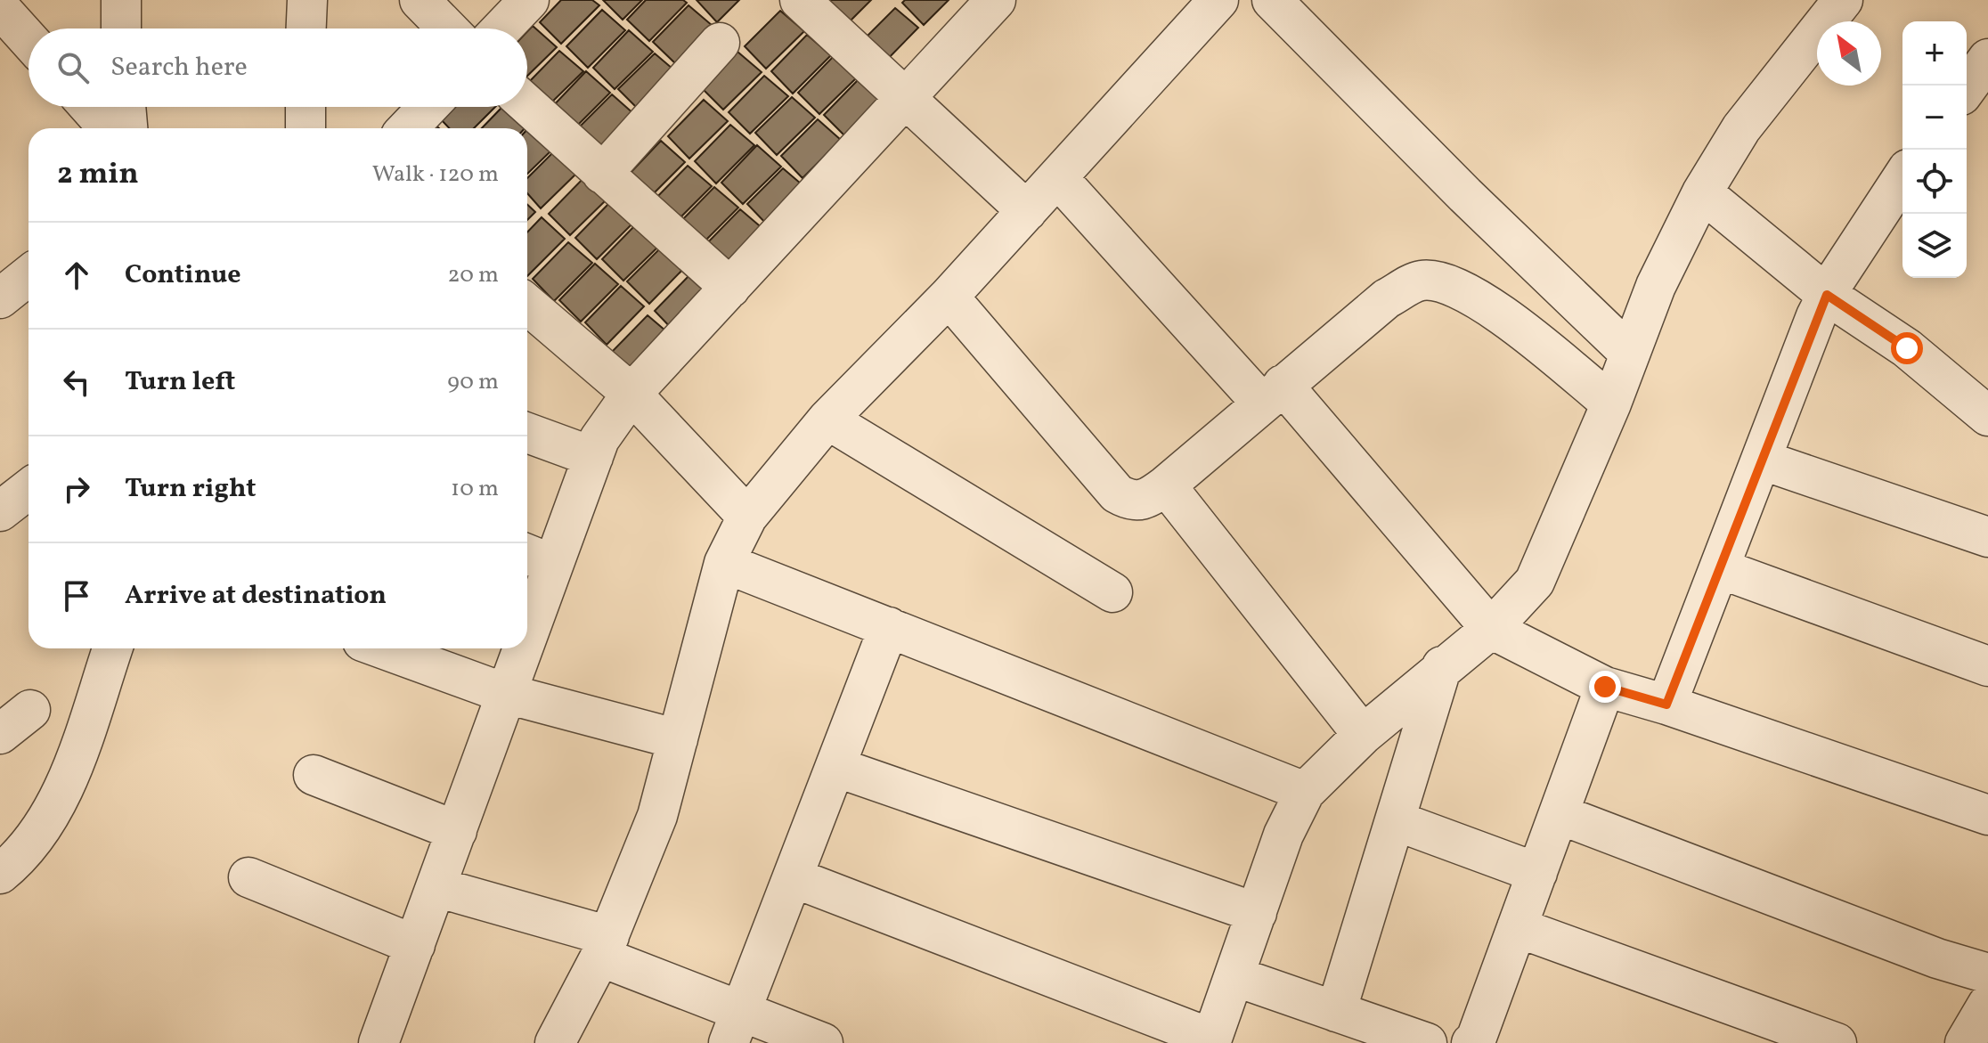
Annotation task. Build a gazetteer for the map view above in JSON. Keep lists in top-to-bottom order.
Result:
{
  "north": "top left",
  "page": {
    "map_buttons": ["+", "−"],
    "search": "Search here",
    "heading": ["2 min", "Walk · 120 m"],
    "list": [
      ["Continue", "20 m"],
      ["Turn left", "90 m"],
      ["Turn right", "10 m"],
      "Arrive at destination"
    ]
  }
}
